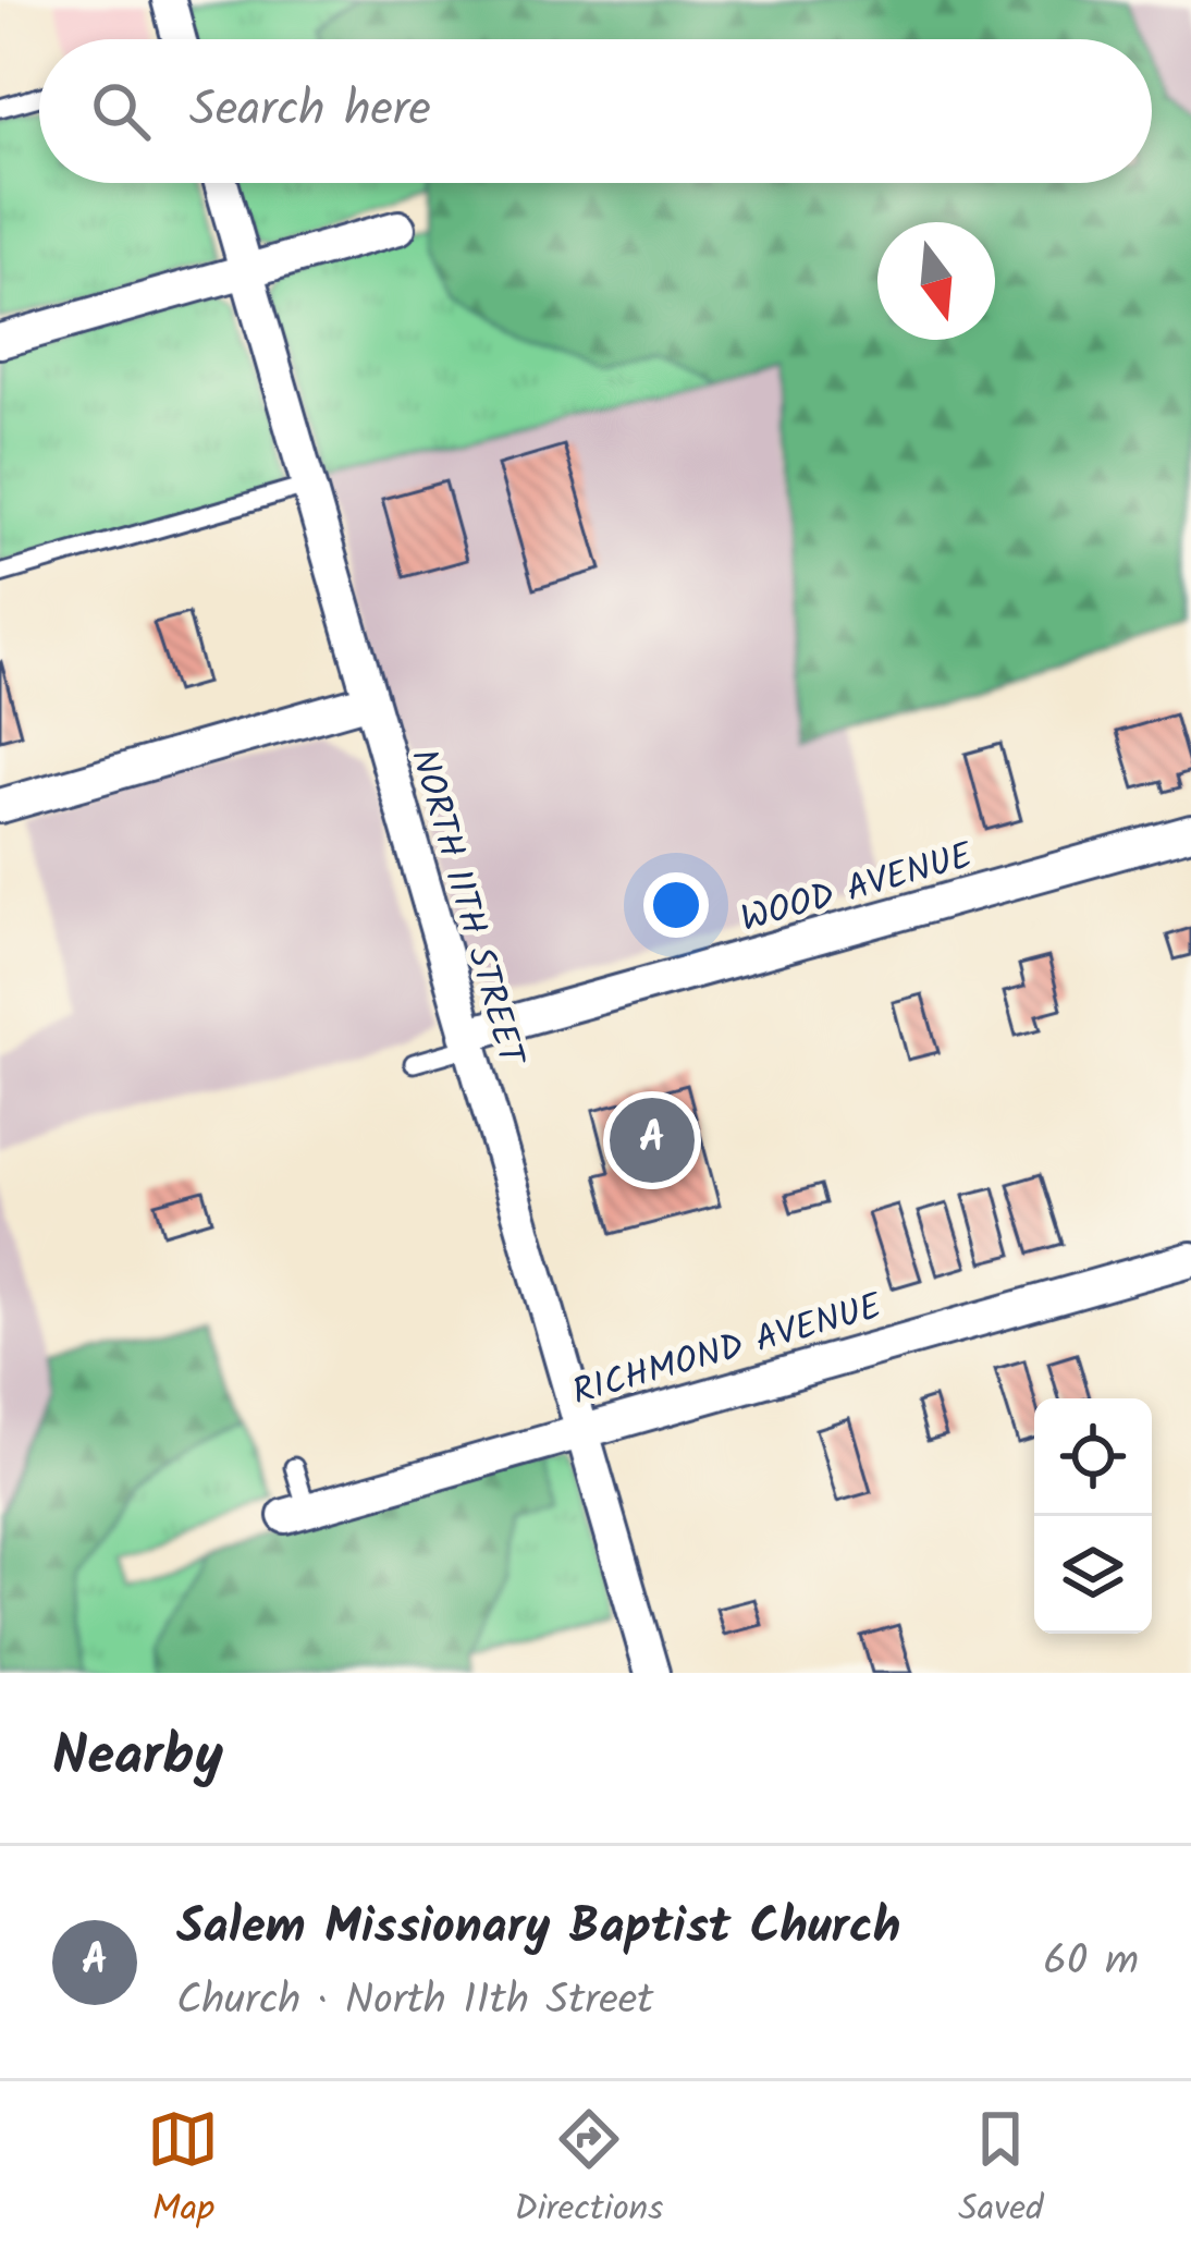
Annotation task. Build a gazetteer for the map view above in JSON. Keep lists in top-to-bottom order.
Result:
{
  "streets": {
    "street": ["WOOD AVENUE", "NORTH 11TH STREET", "RICHMOND AVENUE"]
  },
  "crossings": [
    ["WOOD AVENUE", "NORTH 11TH STREET"],
    ["NORTH 11TH STREET", "RICHMOND AVENUE"]
  ],
  "north": "bottom",
  "page": {
    "search": "Search here",
    "pins": "A",
    "heading": "Nearby",
    "list": [
      {
        "mark": "A",
        "name": "Salem Missionary Baptist Church",
        "note": "Church · North 11th Street",
        "value": "60 m"
      }
    ],
    "nav": ["Map", "Directions", "Saved"]
  }
}
